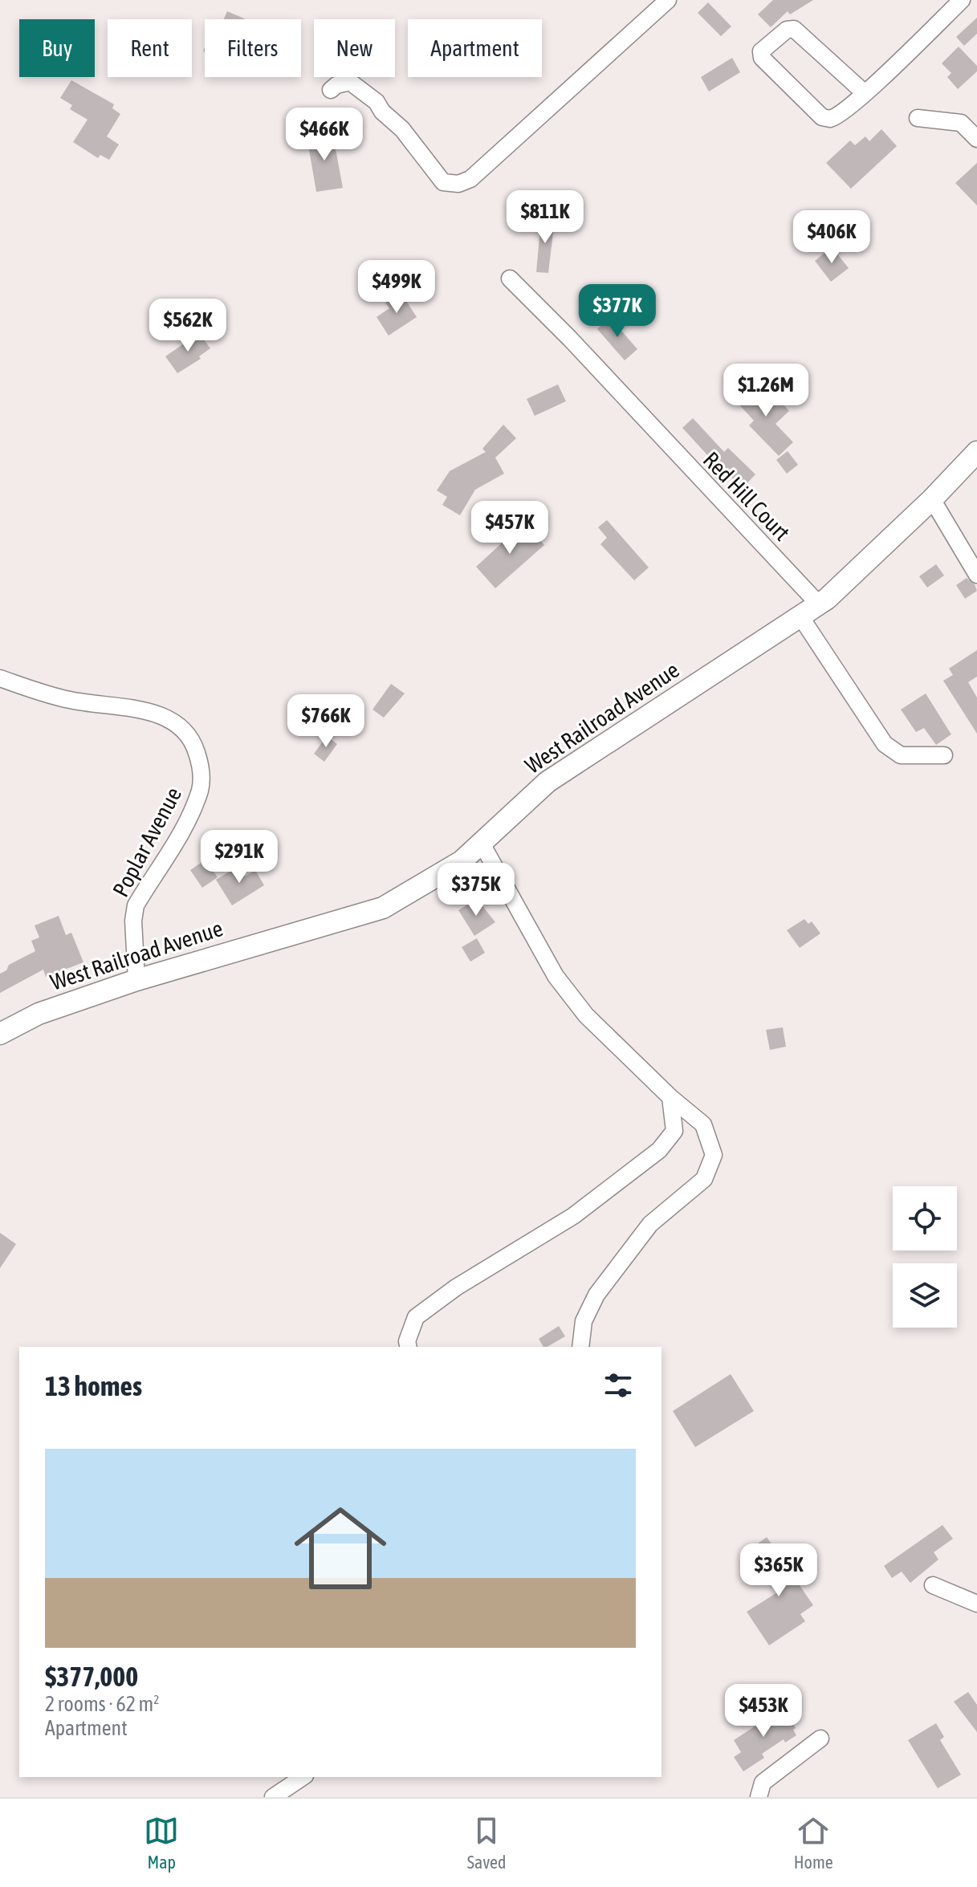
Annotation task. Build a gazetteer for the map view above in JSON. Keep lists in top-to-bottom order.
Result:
{
  "streets": {
    "main road": ["West Railroad Avenue"],
    "street": ["Red Hill Court", "Poplar Avenue"]
  },
  "crossings": [
    ["Red Hill Court", "West Railroad Avenue"],
    ["West Railroad Avenue", "Poplar Avenue"]
  ],
  "page": {
    "chip": [
      "Buy",
      "Rent",
      "Filters",
      "New",
      "Apartment"
    ],
    "price": [
      "$466K",
      "$811K",
      "$406K",
      "$499K",
      "$377K",
      "$562K",
      "$1.26M",
      "$457K",
      "$766K",
      "$291K",
      "$375K",
      "$365K",
      "$453K"
    ],
    "heading": "13 homes",
    "list": [
      {
        "name": "$377,000",
        "note": "2 rooms · 62 m² · Apartment"
      }
    ],
    "tabs": ["Map", "Saved", "Home"]
  }
}
